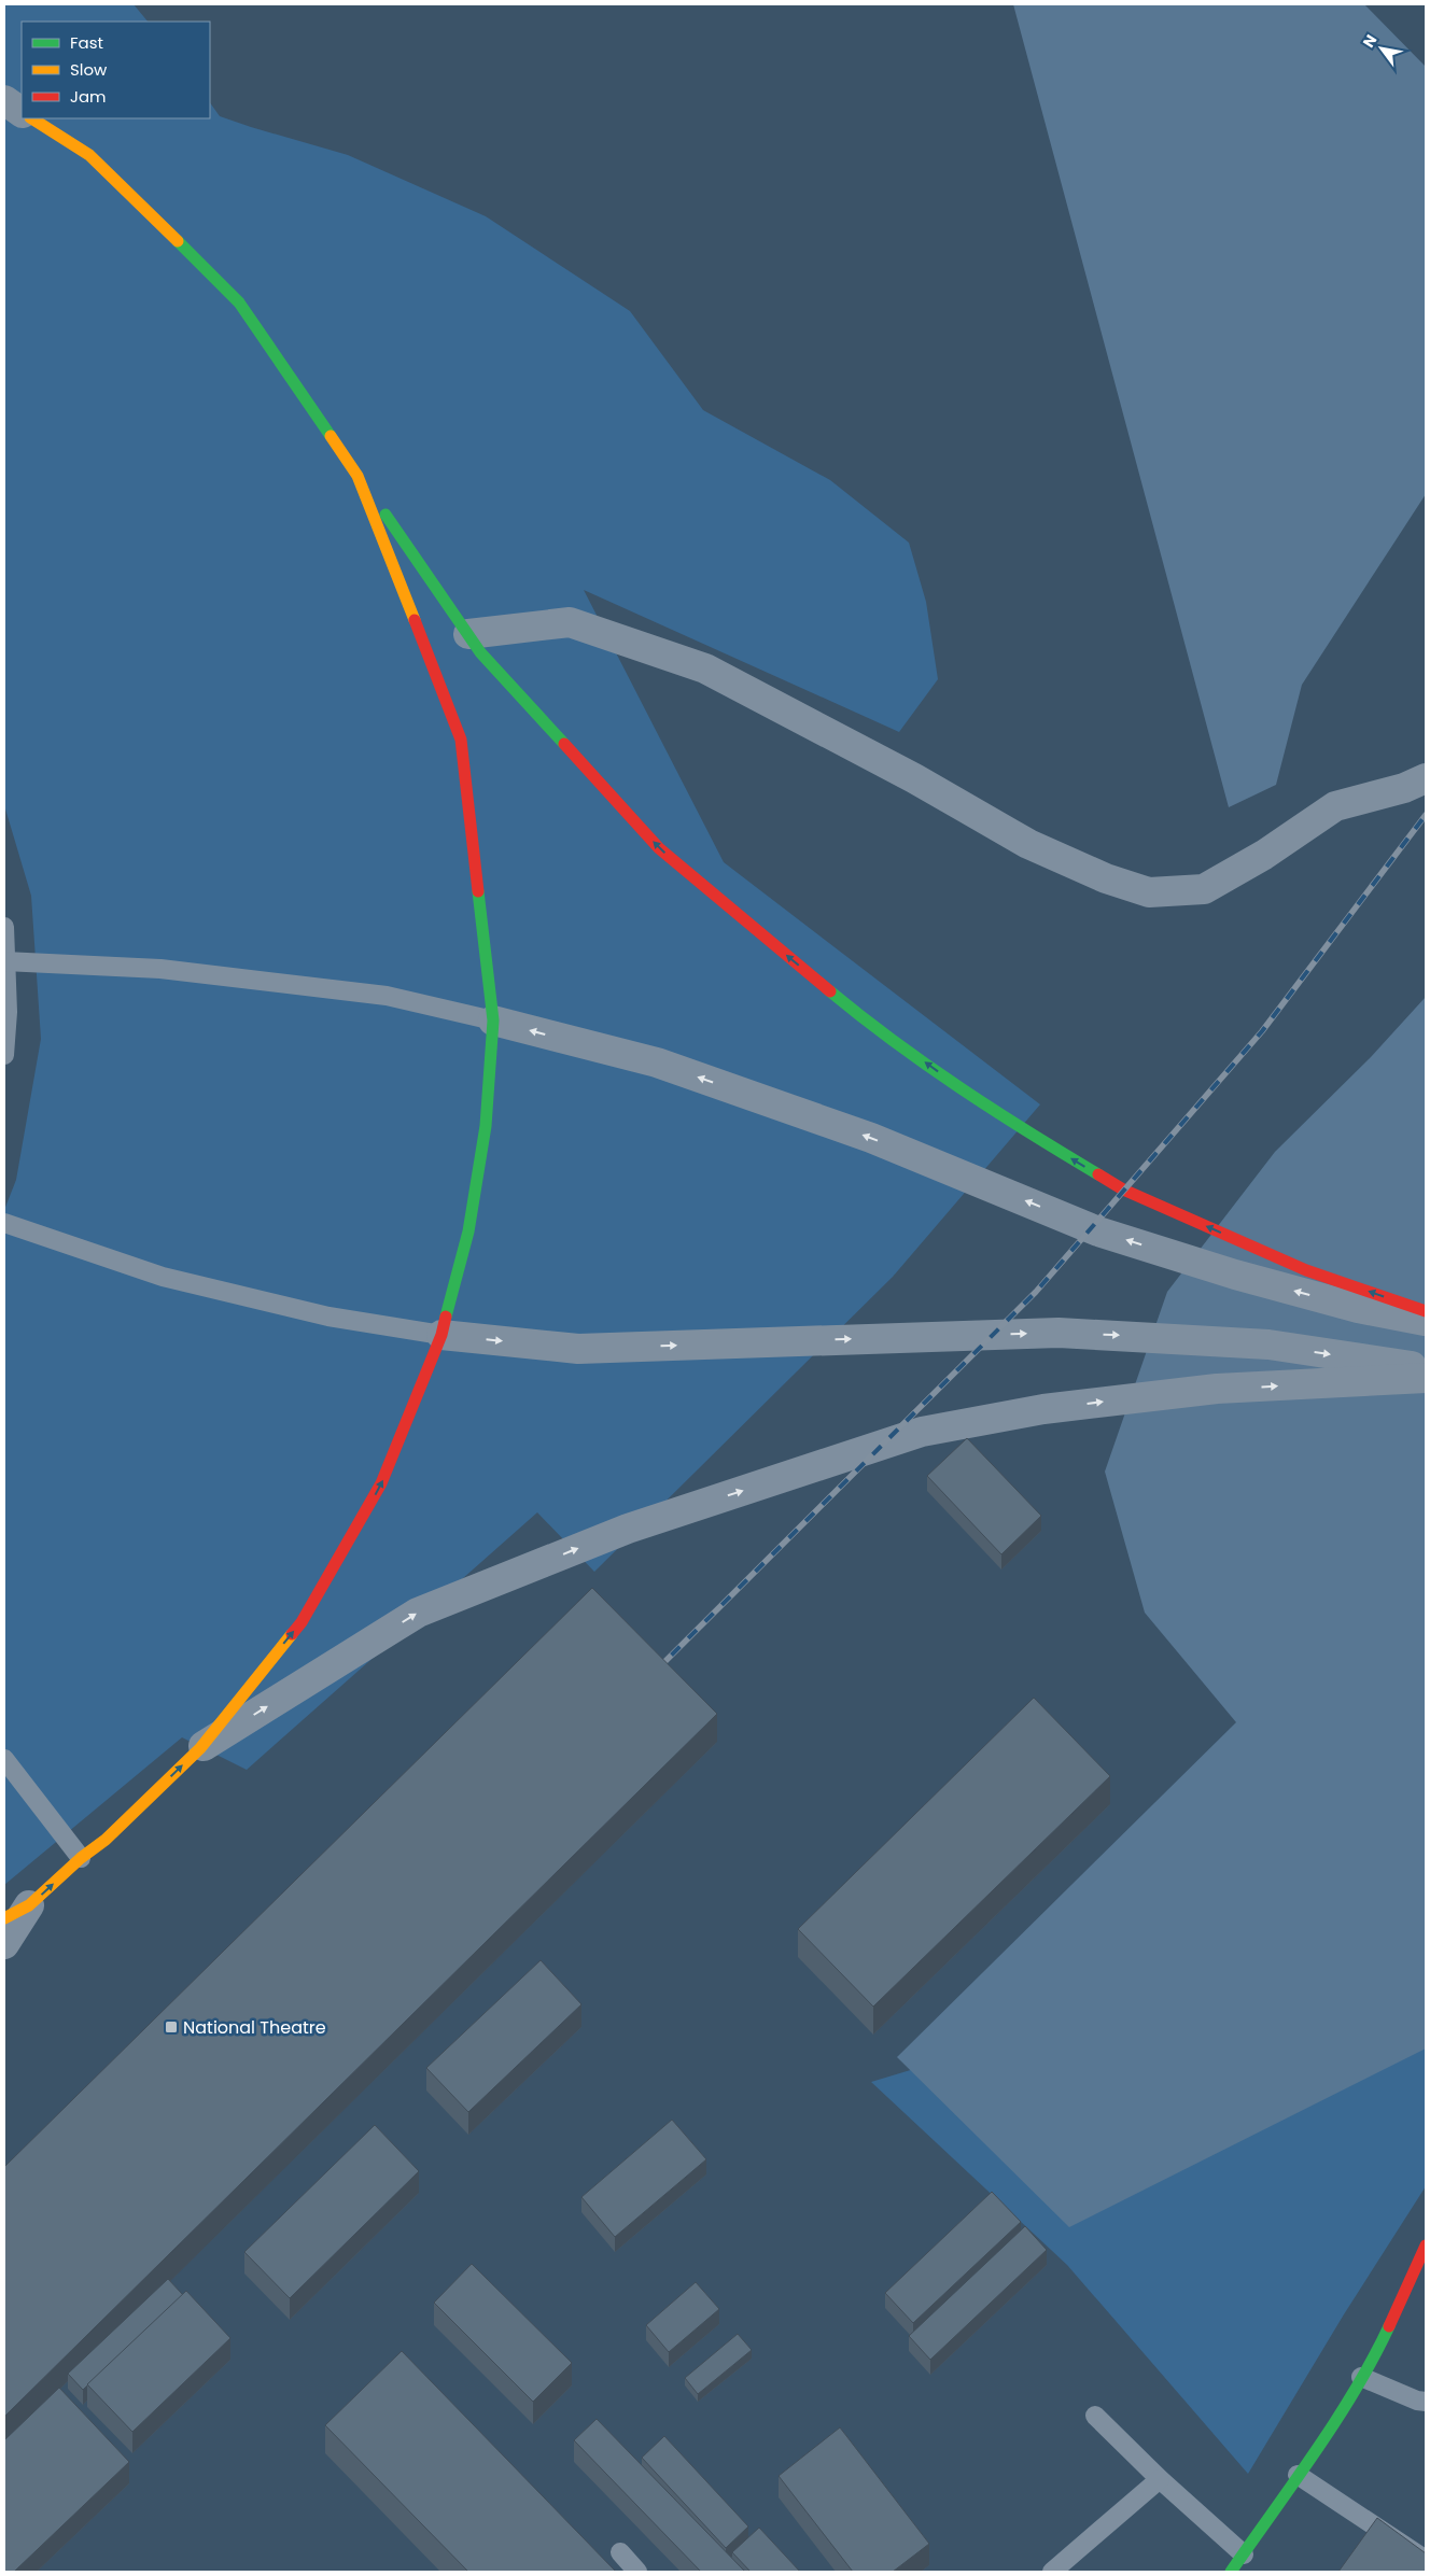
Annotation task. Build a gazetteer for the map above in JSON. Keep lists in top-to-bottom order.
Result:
{
  "places": {
    "transit": ["National Theatre"]
  },
  "legend": ["Fast", "Slow", "Jam"],
  "north": "top left"
}
